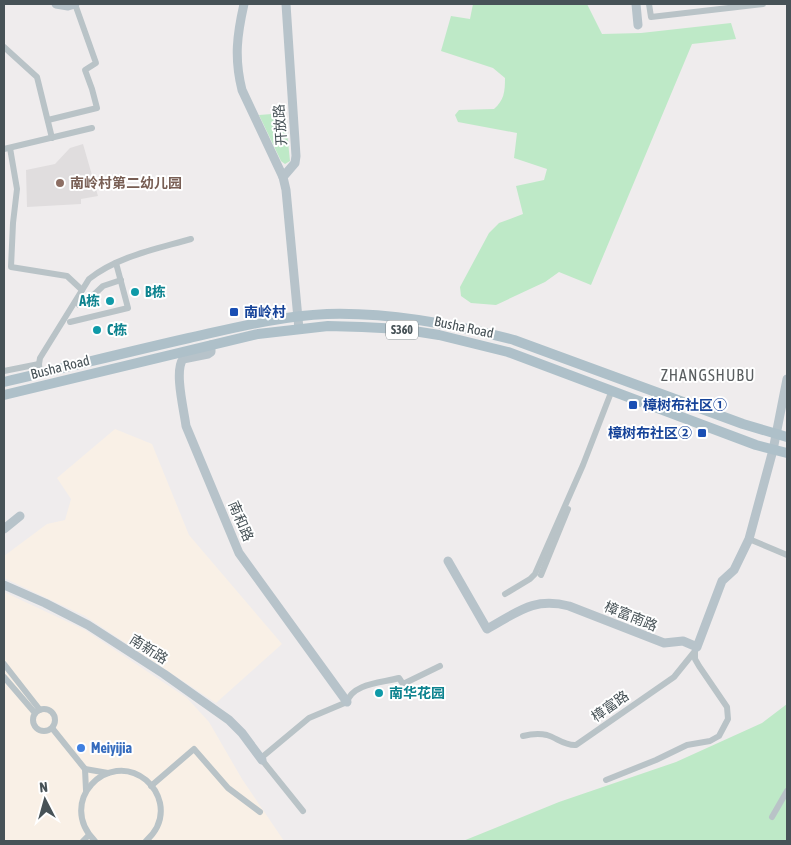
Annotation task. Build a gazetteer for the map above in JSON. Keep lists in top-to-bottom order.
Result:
{
  "streets": {
    "main road": ["Busha Road", "S360"],
    "street": [
      "开放路",
      "南和路",
      "樟富南路",
      "南新路",
      "樟富路"
    ]
  },
  "crossings": [
    ["Busha Road", "南和路"],
    ["樟富南路", "樟富路"]
  ],
  "districts": ["ZHANGSHUBU"],
  "places": {
    "other": [
      "南岭村第二幼儿园",
      "B栋",
      "A栋",
      "C栋",
      "南华花园",
      "Meiyijia"
    ],
    "transit": ["南岭村", "樟树布社区①", "樟树布社区②"]
  },
  "north": "top"
}
